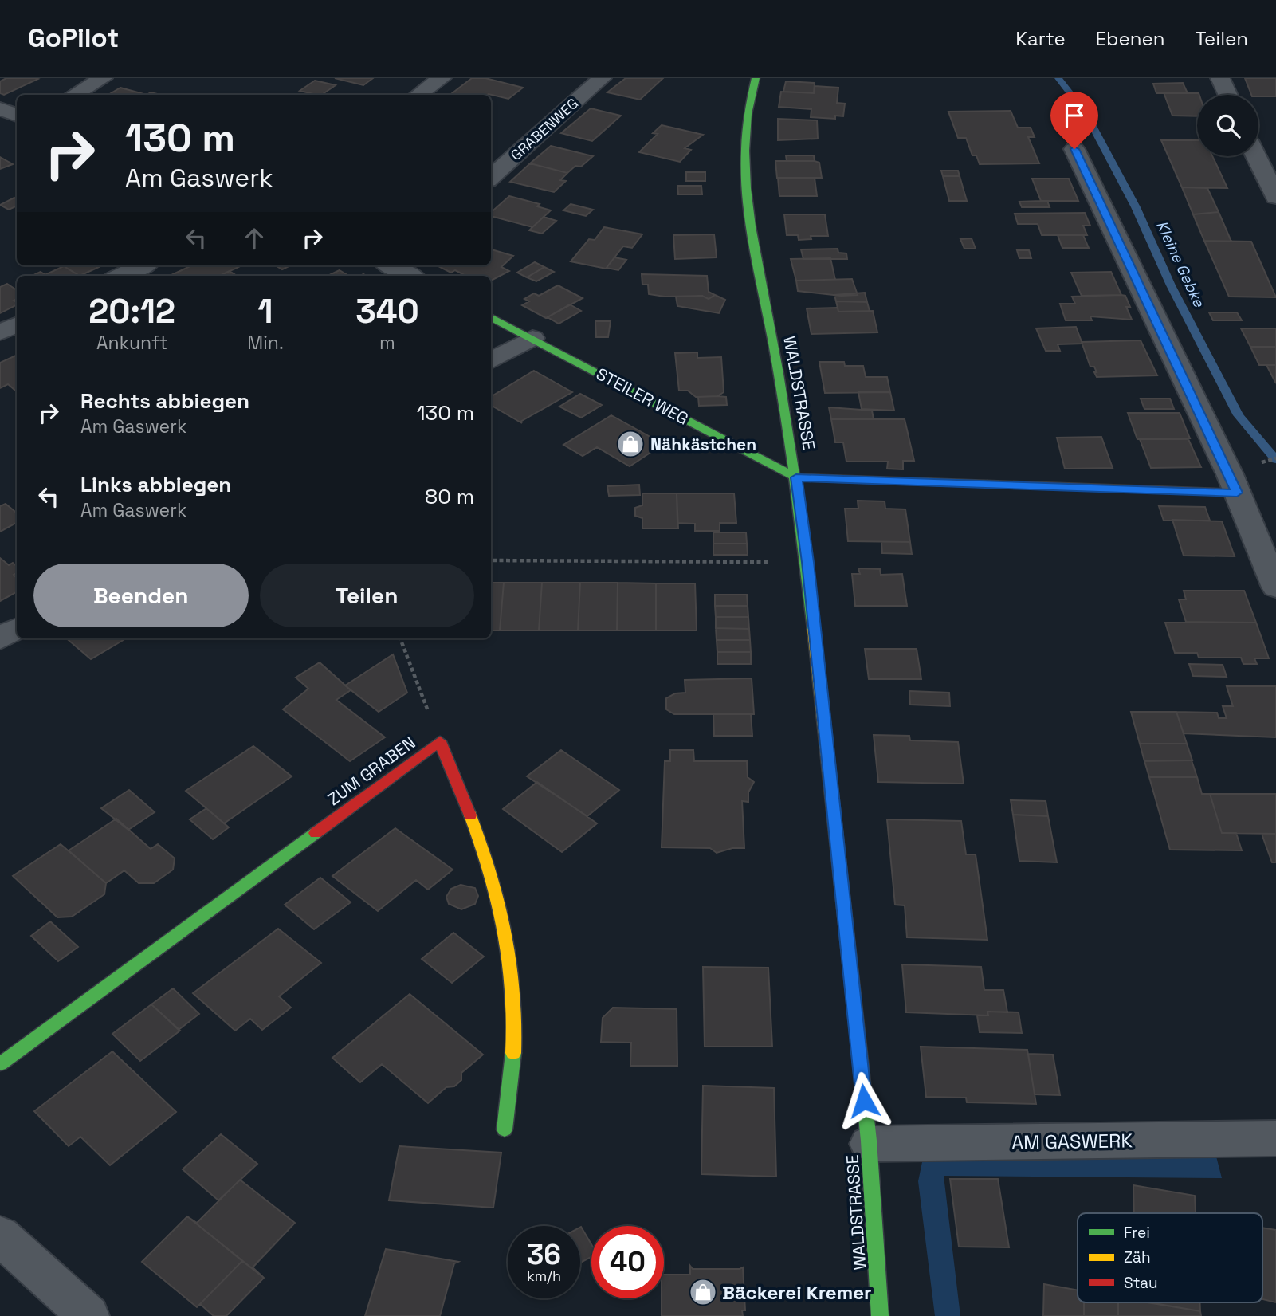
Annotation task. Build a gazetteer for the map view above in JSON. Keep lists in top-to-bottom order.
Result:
{
  "streets": {
    "street": [
      "GRABENWEG",
      "WALDSTRASSE",
      "STEILER WEG",
      "ZUM GRABEN",
      "AM GASWERK"
    ]
  },
  "crossings": [
    ["WALDSTRASSE", "STEILER WEG"],
    ["WALDSTRASSE", "AM GASWERK"]
  ],
  "water": ["Kleine Gebke"],
  "places": {
    "shop": ["Nähkästchen", "Bäckerei Kremer"]
  },
  "legend": ["Frei", "Zäh", "Stau"],
  "page": {
    "header": "GoPilot",
    "nav": ["Karte", "Ebenen", "Teilen"],
    "turn": ["130 m", "Am Gaswerk"],
    "eta": [
      "20:12",
      "Ankunft",
      "1",
      "Min.",
      "340",
      "m"
    ],
    "list": [
      {
        "name": "Rechts abbiegen",
        "note": "Am Gaswerk",
        "value": "130 m"
      },
      {
        "name": "Links abbiegen",
        "note": "Am Gaswerk",
        "value": "80 m"
      }
    ],
    "buttons": ["Beenden", "Teilen"],
    "speed": "36 km/h",
    "limit": "40"
  }
}
